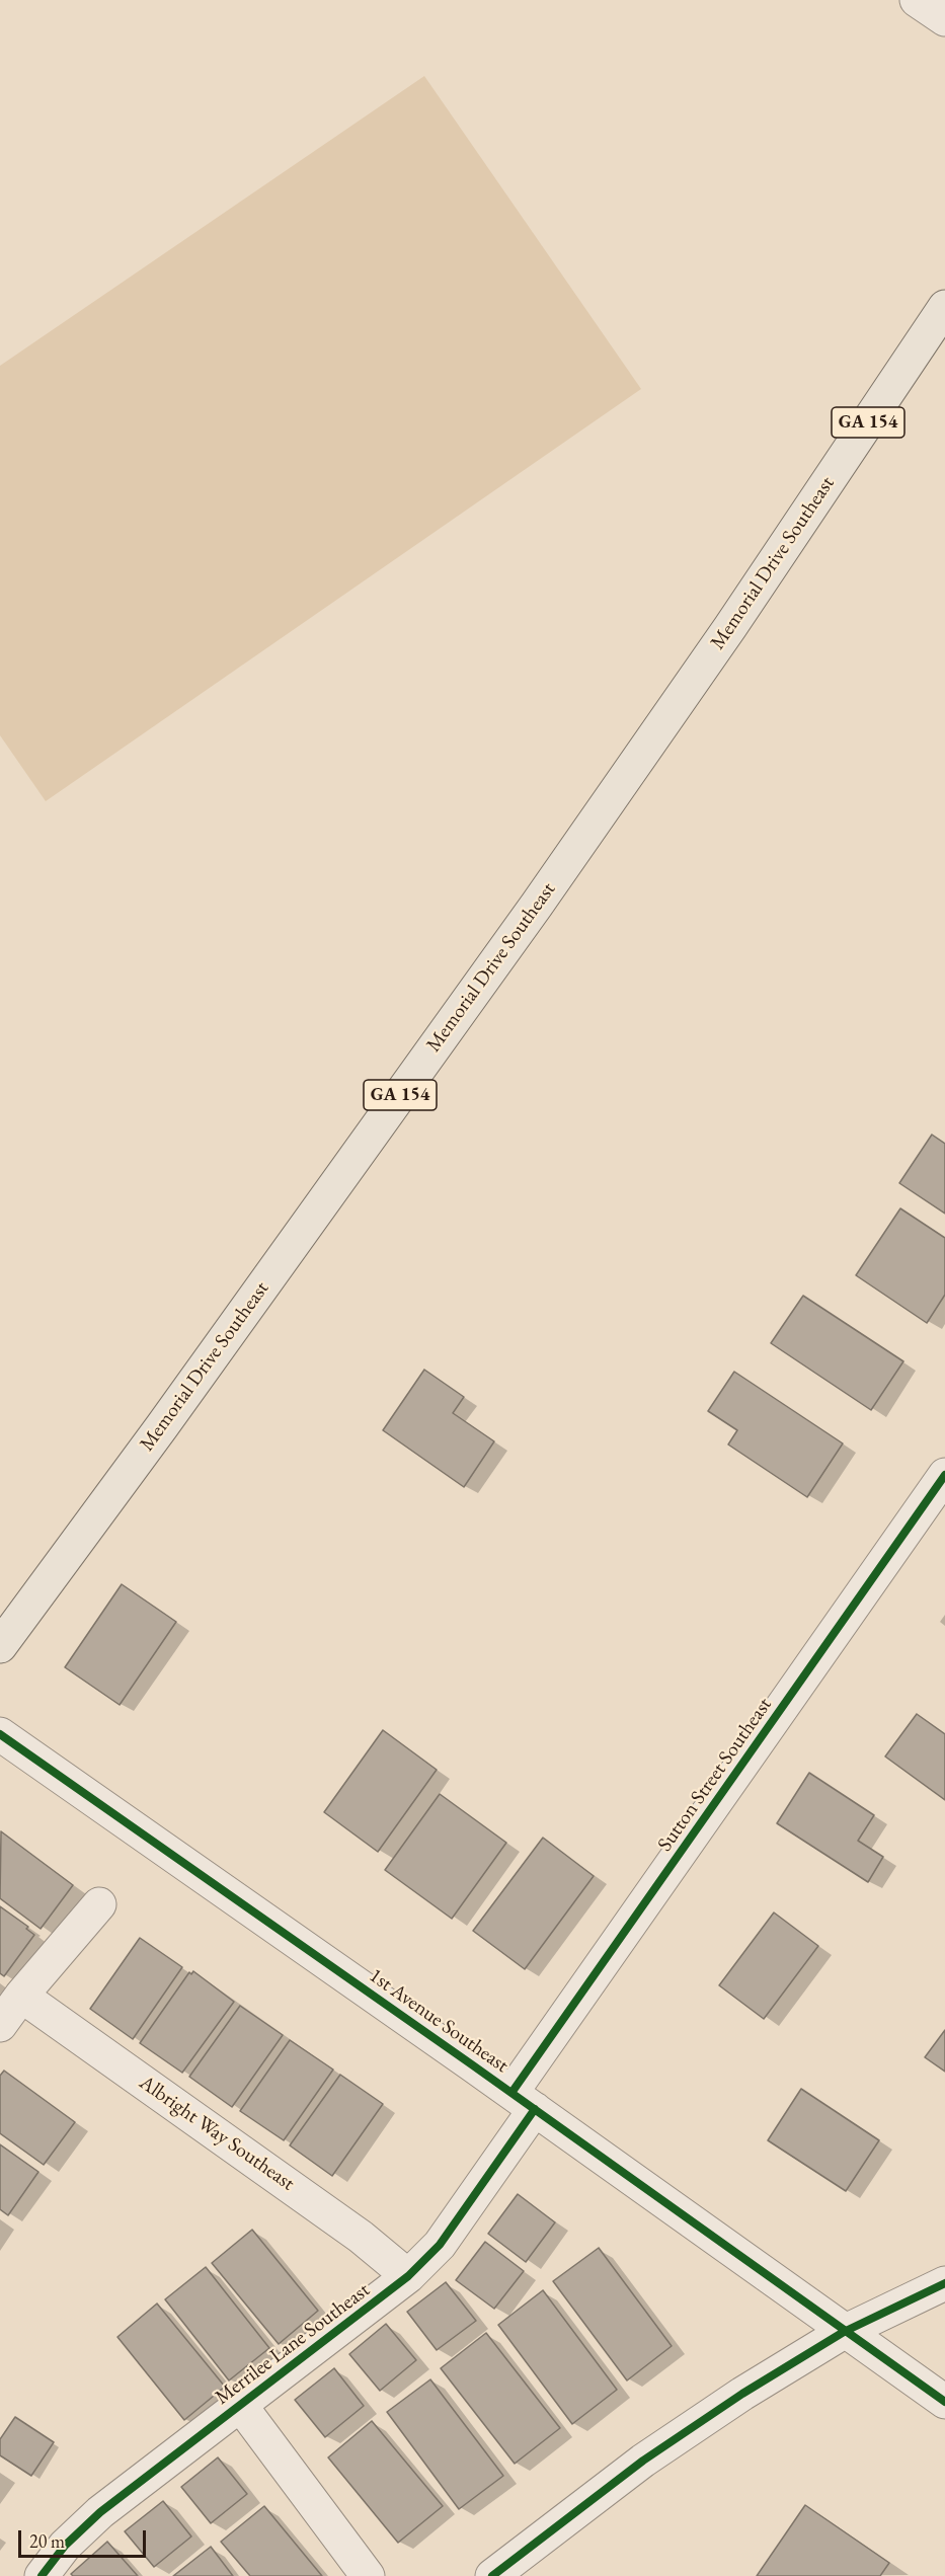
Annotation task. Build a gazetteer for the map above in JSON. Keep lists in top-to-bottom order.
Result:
{
  "streets": {
    "main road": ["GA 154", "Memorial Drive Southeast"],
    "street": [
      "Sutton Street Southeast",
      "1st Avenue Southeast",
      "Albright Way Southeast",
      "Merrilee Lane Southeast"
    ]
  },
  "crossings": [
    ["Sutton Street Southeast", "1st Avenue Southeast"],
    ["Sutton Street Southeast", "Merrilee Lane Southeast"],
    ["1st Avenue Southeast", "Merrilee Lane Southeast"],
    ["Albright Way Southeast", "Merrilee Lane Southeast"]
  ],
  "scale_bar": "20 m"
}
